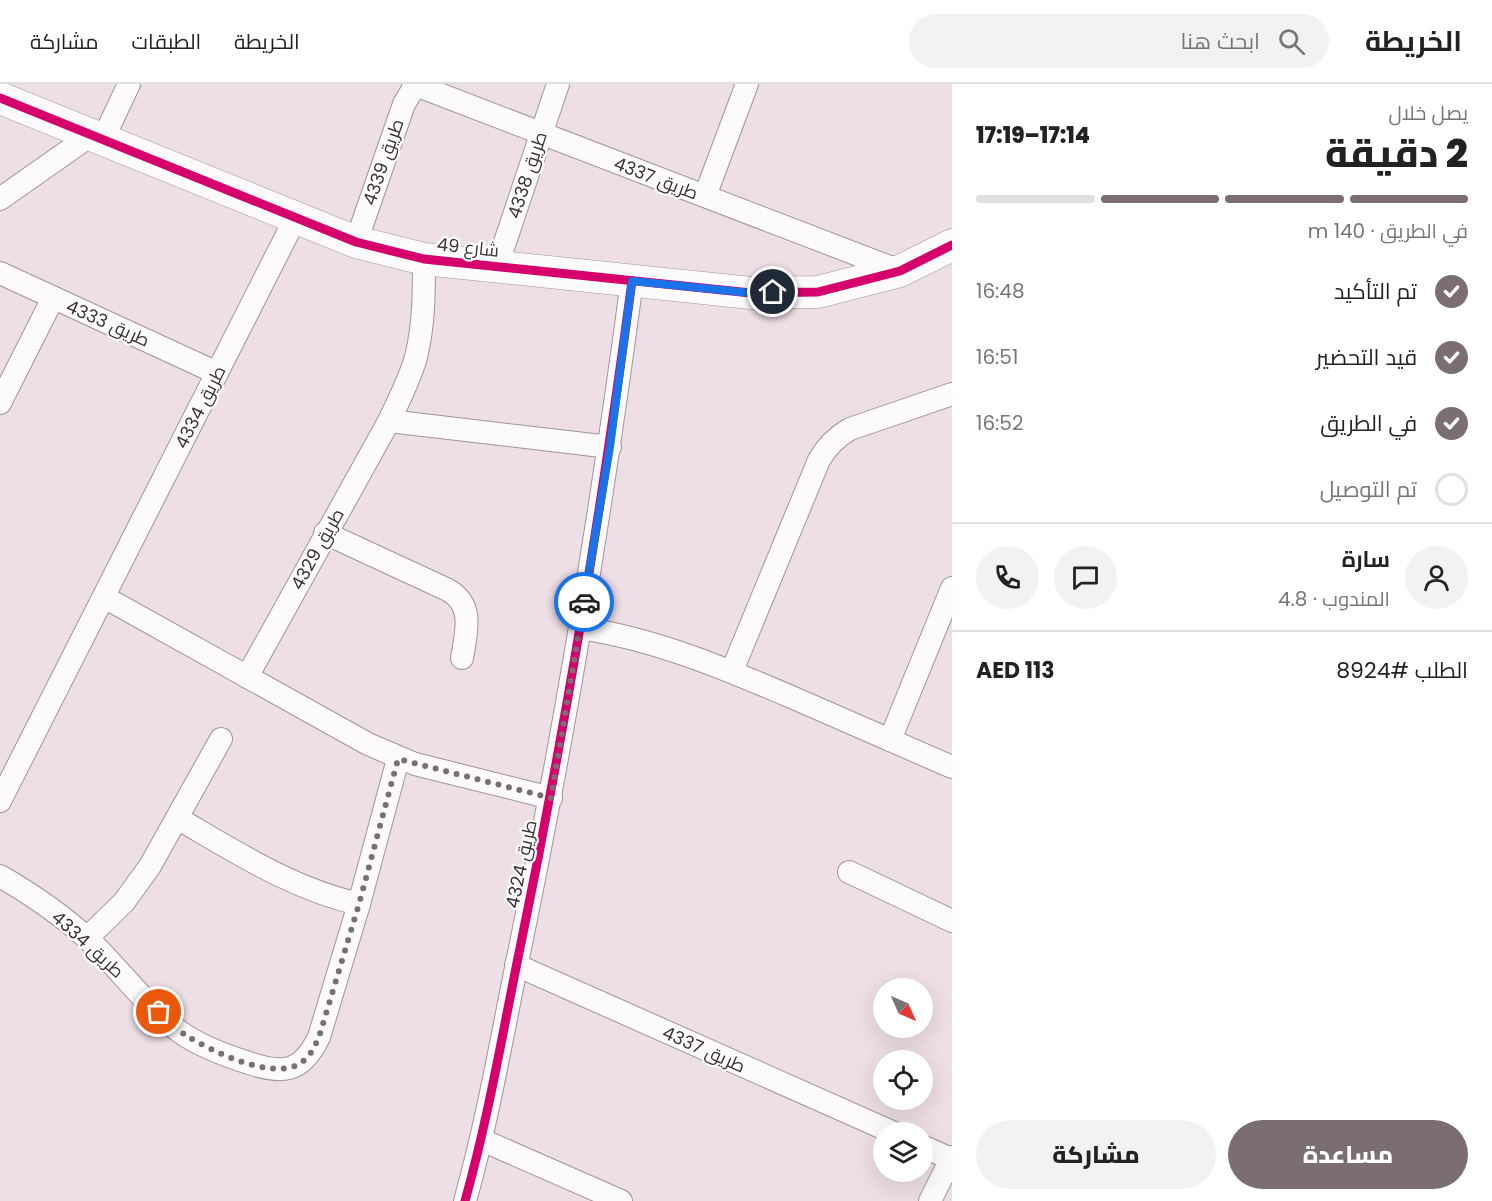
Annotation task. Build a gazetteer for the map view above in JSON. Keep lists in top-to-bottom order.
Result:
{
  "streets": {
    "street": [
      "طريق 4339",
      "طريق 4338",
      "طريق 4337",
      "شارع 49",
      "طريق 4333",
      "طريق 4334",
      "طريق 4329",
      "طريق 4324"
    ]
  },
  "crossings": [
    ["طريق 4339", "طريق 4337"],
    ["طريق 4339", "شارع 49"],
    ["طريق 4338", "طريق 4337"],
    ["طريق 4338", "شارع 49"],
    ["طريق 4337", "شارع 49"],
    ["طريق 4337", "طريق 4324"],
    ["شارع 49", "طريق 4334"],
    ["شارع 49", "طريق 4329"],
    ["شارع 49", "طريق 4324"],
    ["طريق 4333", "طريق 4334"]
  ],
  "north": "bottom right",
  "page": {
    "header": "الخريطة",
    "search": "ابحث هنا",
    "nav": ["الخريطة", "الطبقات", "مشاركة"],
    "heading": ["2 دقيقة", "يصل خلال", "17:14–17:19"],
    "panel": [
      "سارة",
      "المندوب · 4.8",
      "الطلب #8924",
      "AED 113"
    ],
    "bar": "في الطريق · 140 m",
    "list": [
      ["تم التأكيد", "16:48"],
      ["قيد التحضير", "16:51"],
      ["في الطريق", "16:52"],
      "تم التوصيل"
    ],
    "buttons": ["مساعدة", "مشاركة"]
  }
}
